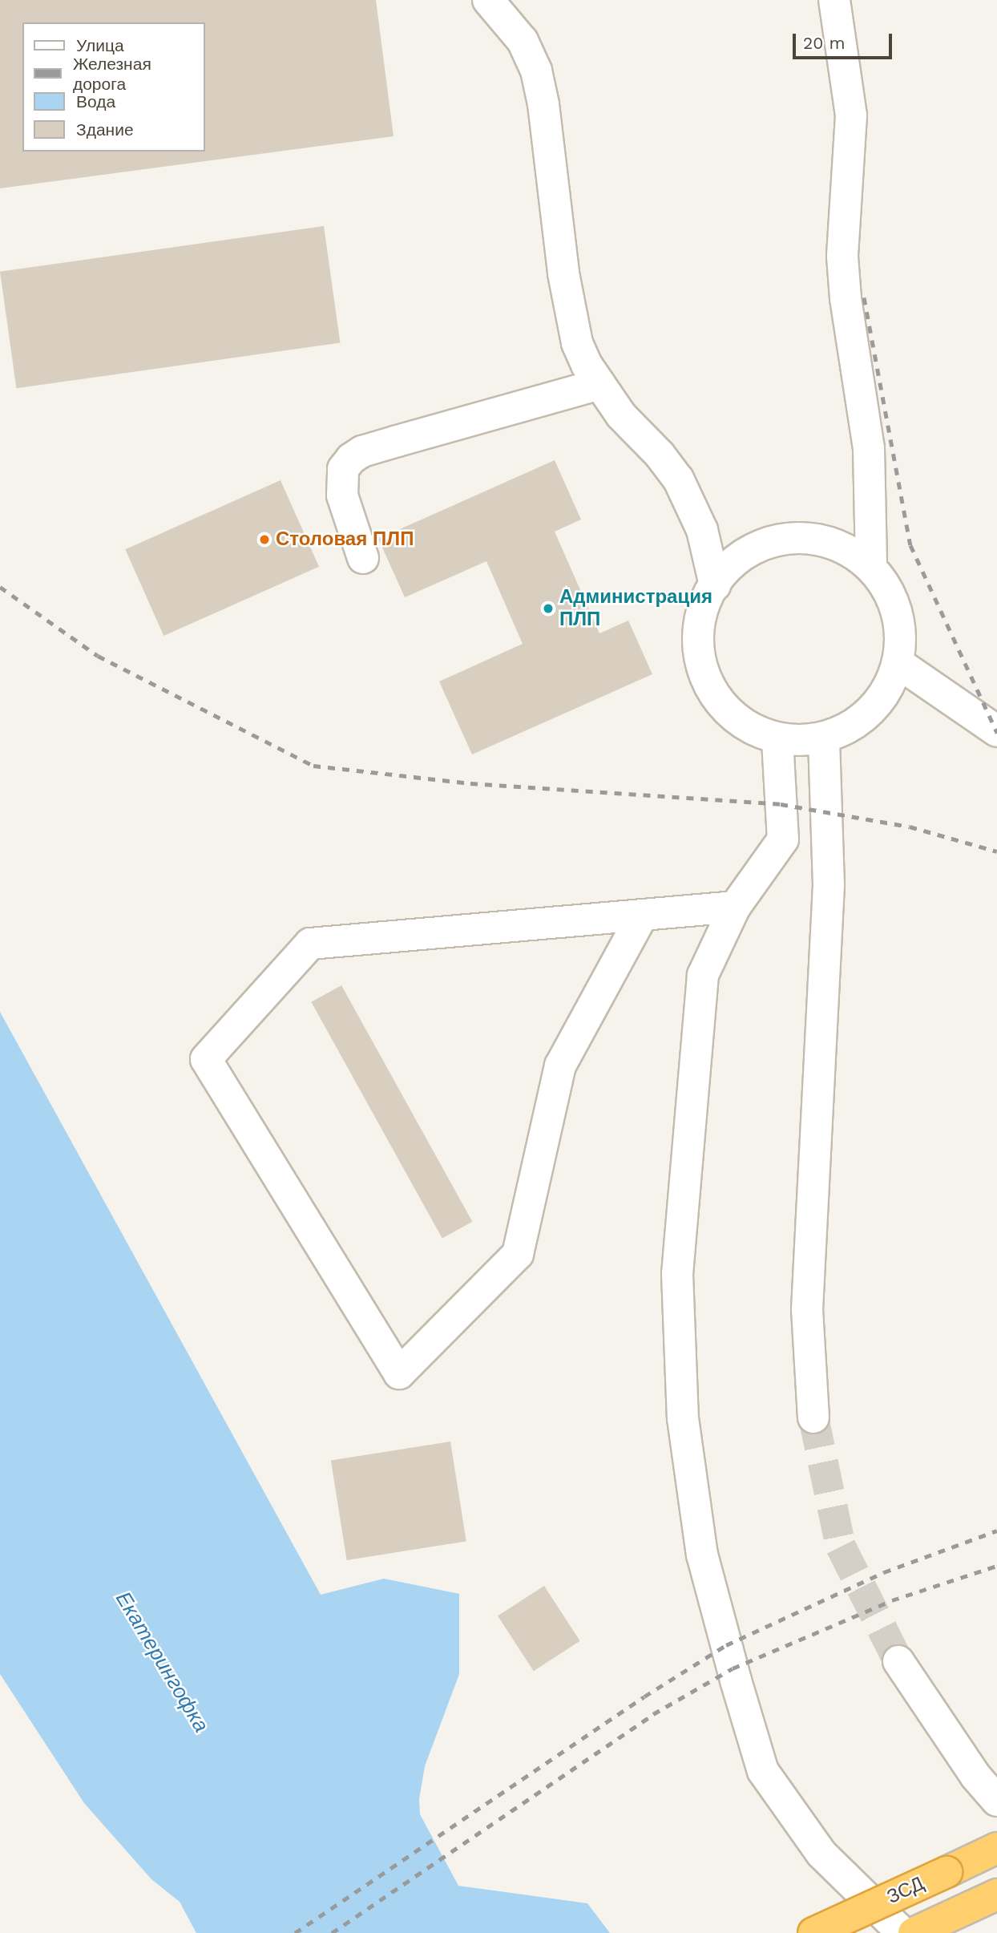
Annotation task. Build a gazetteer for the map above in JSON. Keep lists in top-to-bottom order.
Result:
{
  "streets": {
    "highway": ["ЗСД"]
  },
  "water": ["Екатерингофка"],
  "places": ["Столовая ПЛП", "Администрация ПЛП"],
  "legend": [
    "Улица",
    "Железная дорога",
    "Вода",
    "Здание"
  ],
  "scale_bar": "20 m"
}
